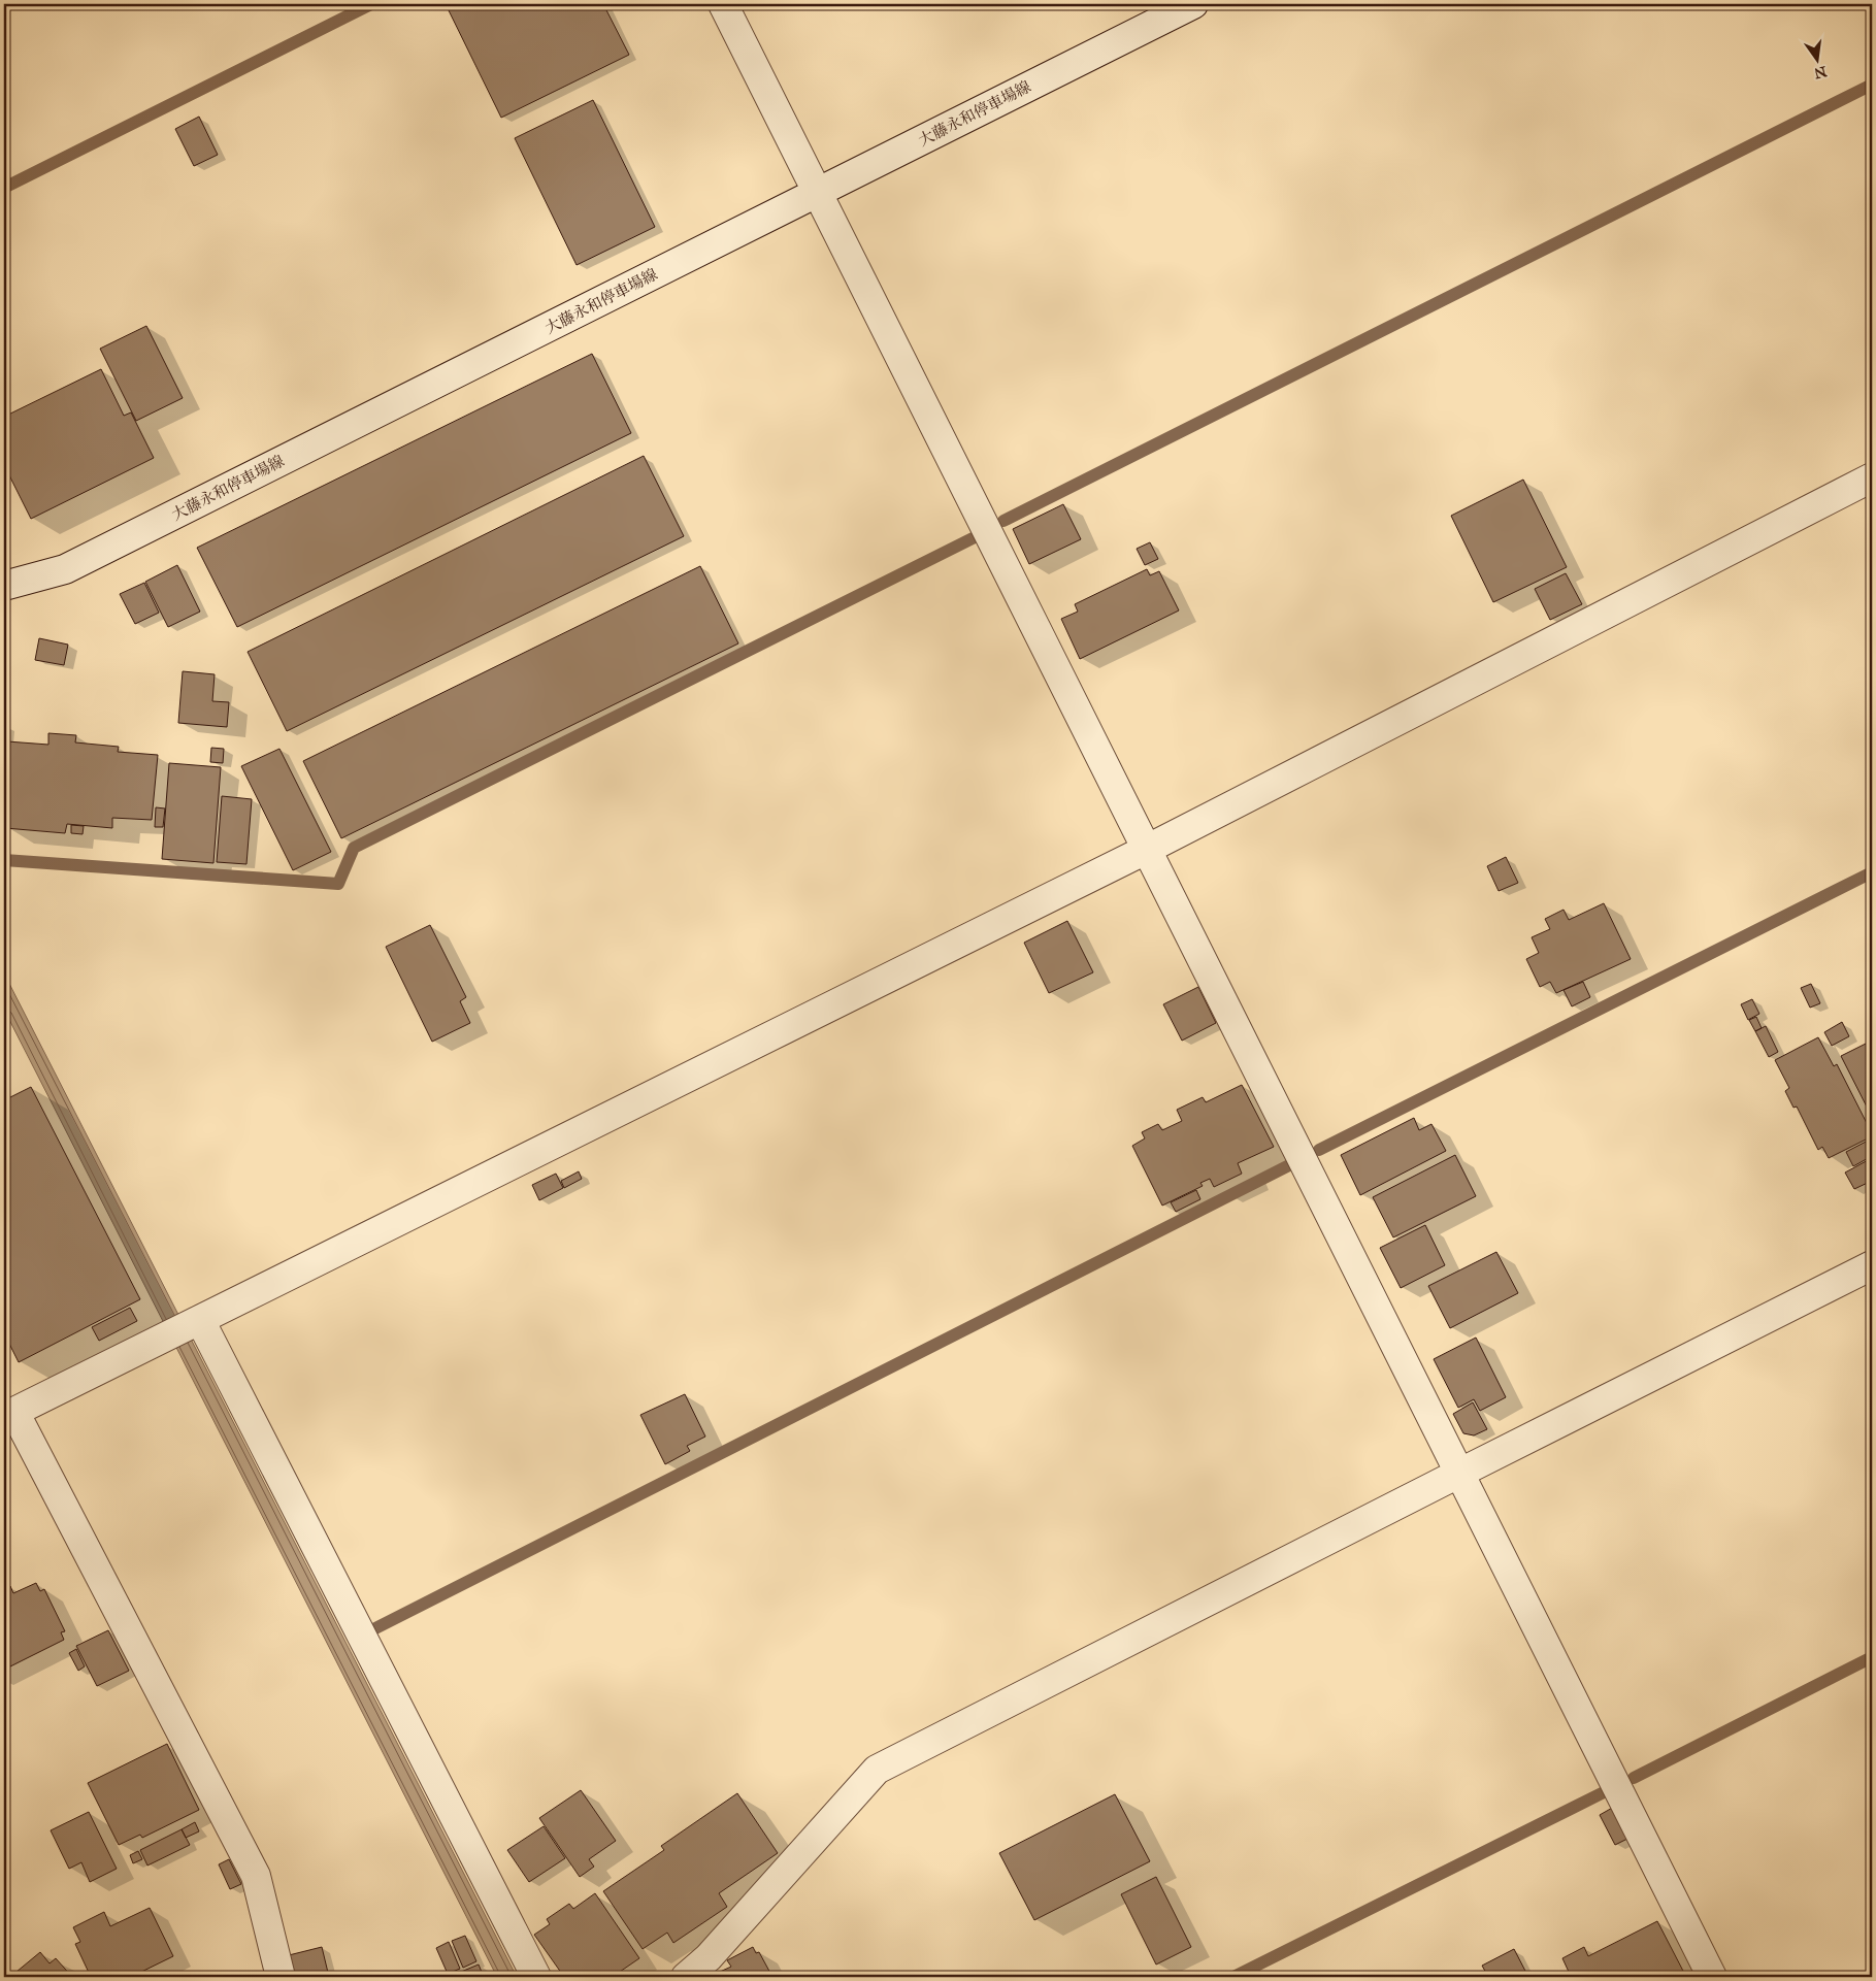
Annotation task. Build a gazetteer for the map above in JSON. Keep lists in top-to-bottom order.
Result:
{
  "streets": {
    "street": ["大藤永和停車場線"]
  },
  "north": "bottom"
}
